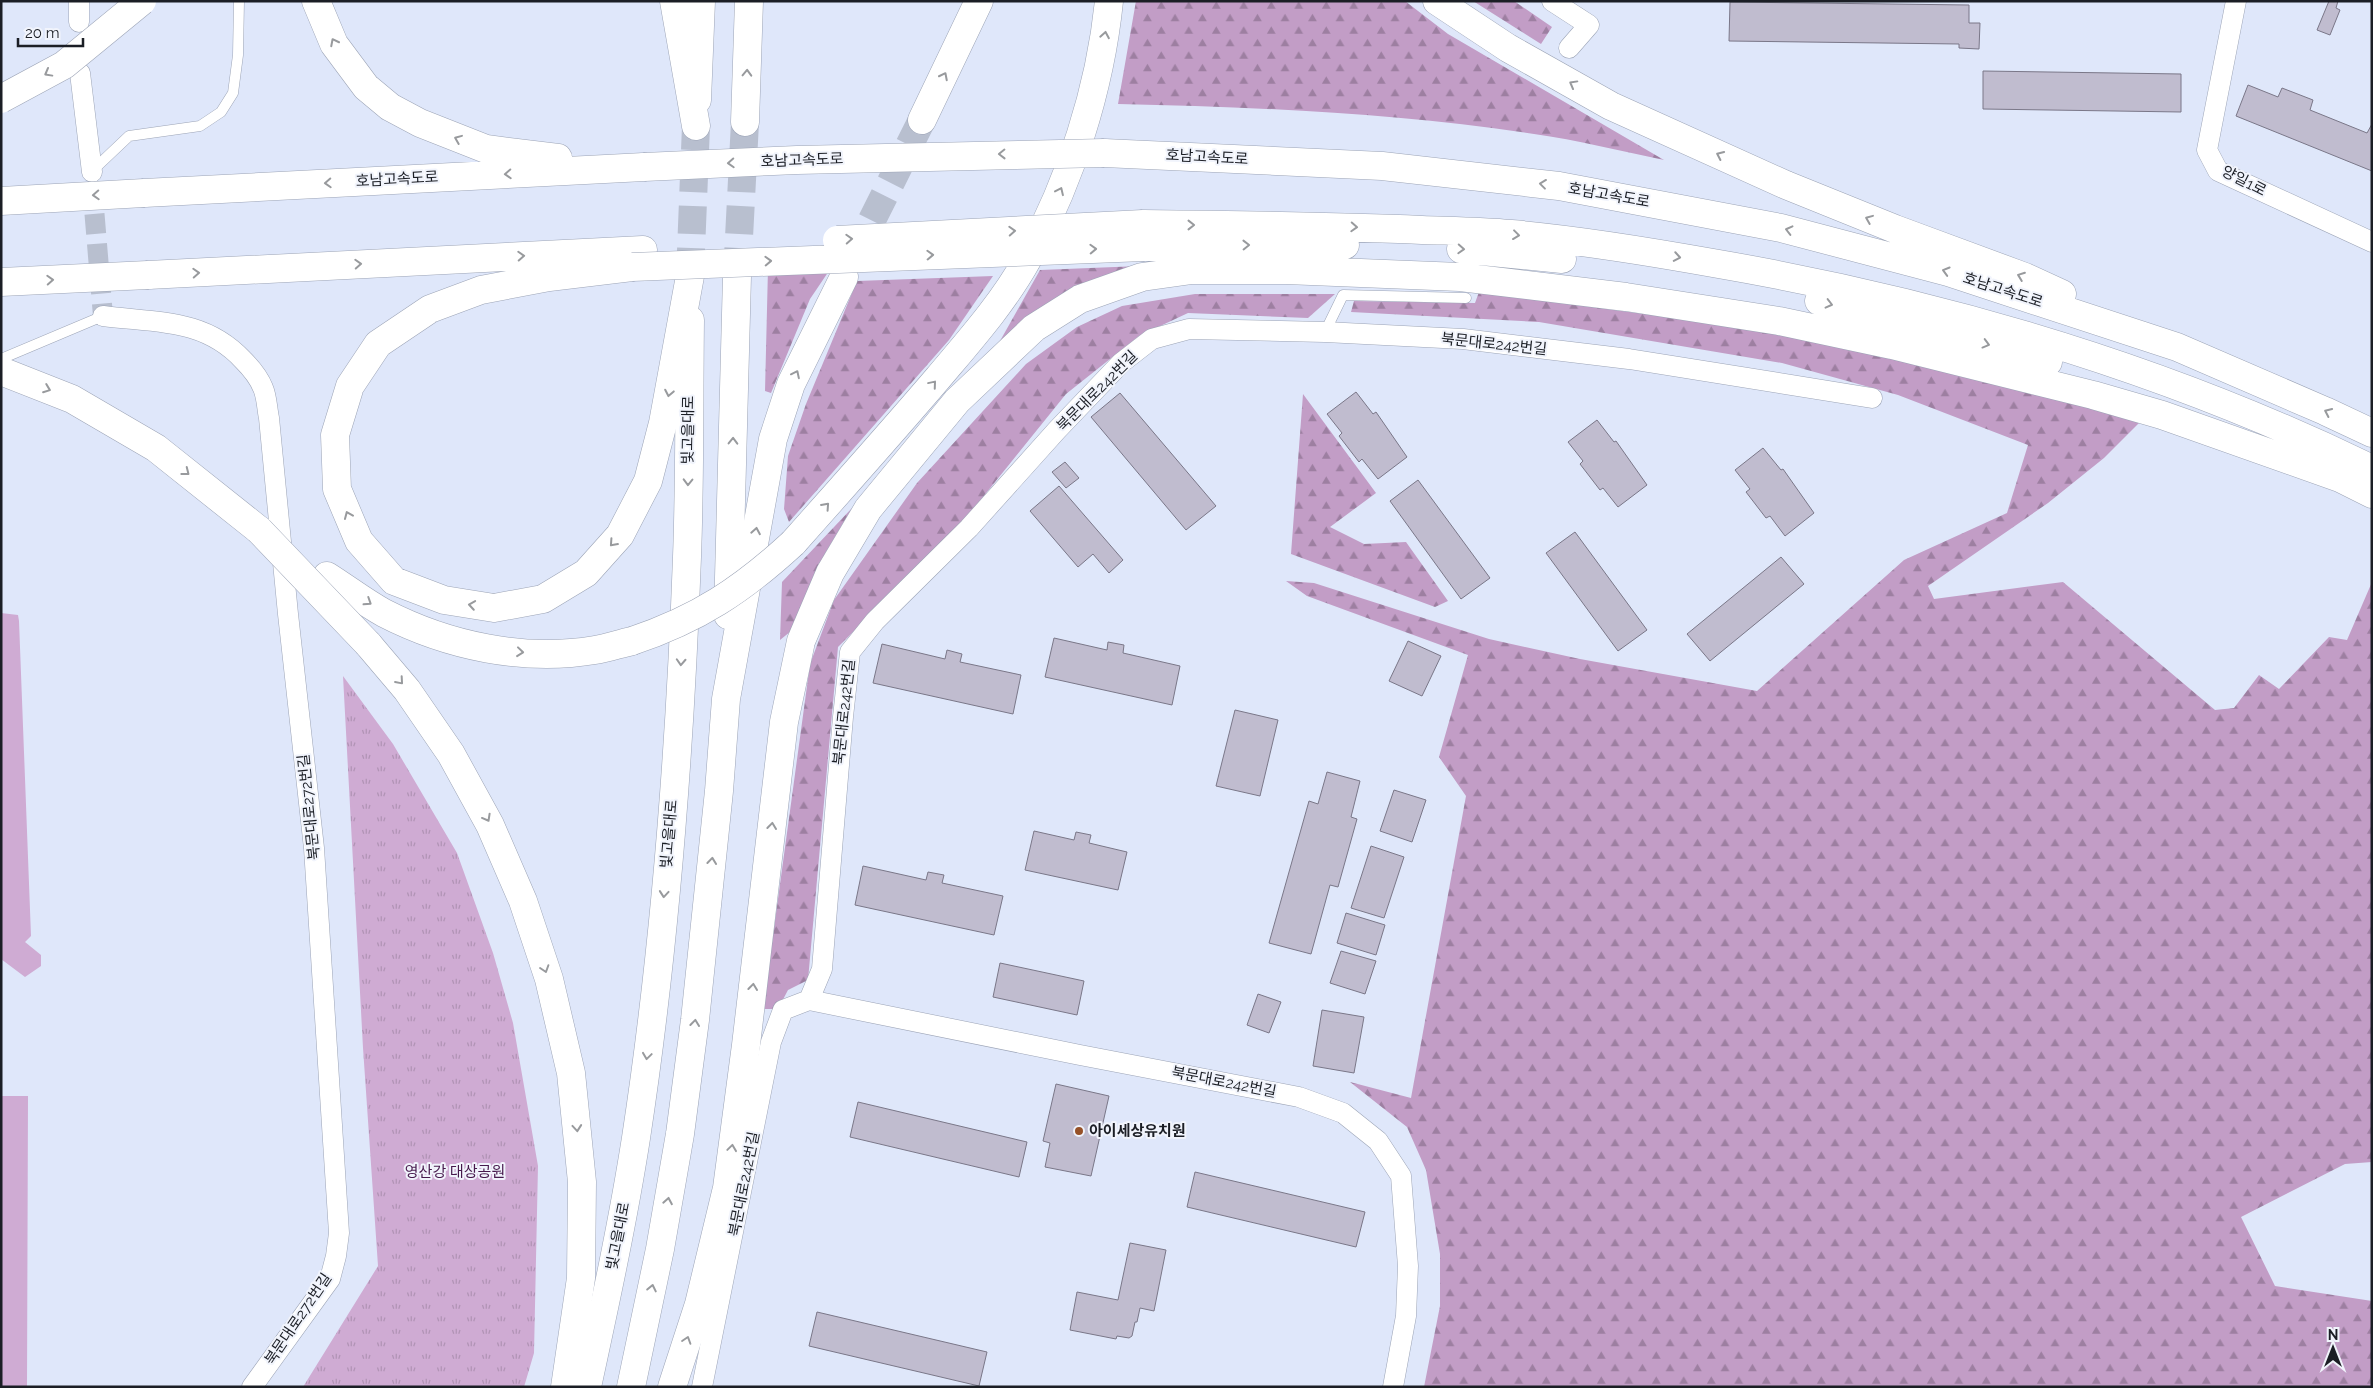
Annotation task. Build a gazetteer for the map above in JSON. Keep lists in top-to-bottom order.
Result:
{
  "streets": {
    "main road": ["호남고속도로", "빛고을대로"],
    "street": ["양일1로", "북문대로242번길", "북문대로272번길"]
  },
  "parks": ["영산강 대상공원"],
  "places": ["아이세상유치원"],
  "scale_bar": "20 m",
  "north": "top"
}
